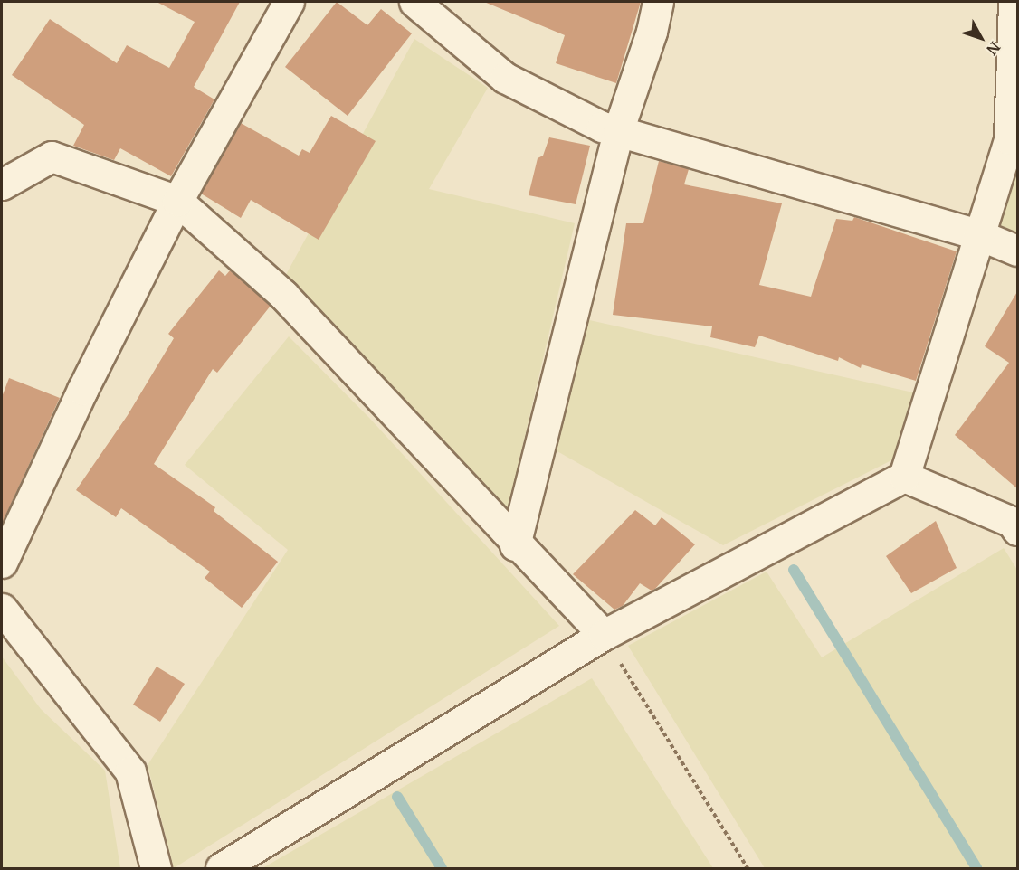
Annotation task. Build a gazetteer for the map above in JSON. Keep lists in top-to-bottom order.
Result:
{
  "north": "bottom right"
}
